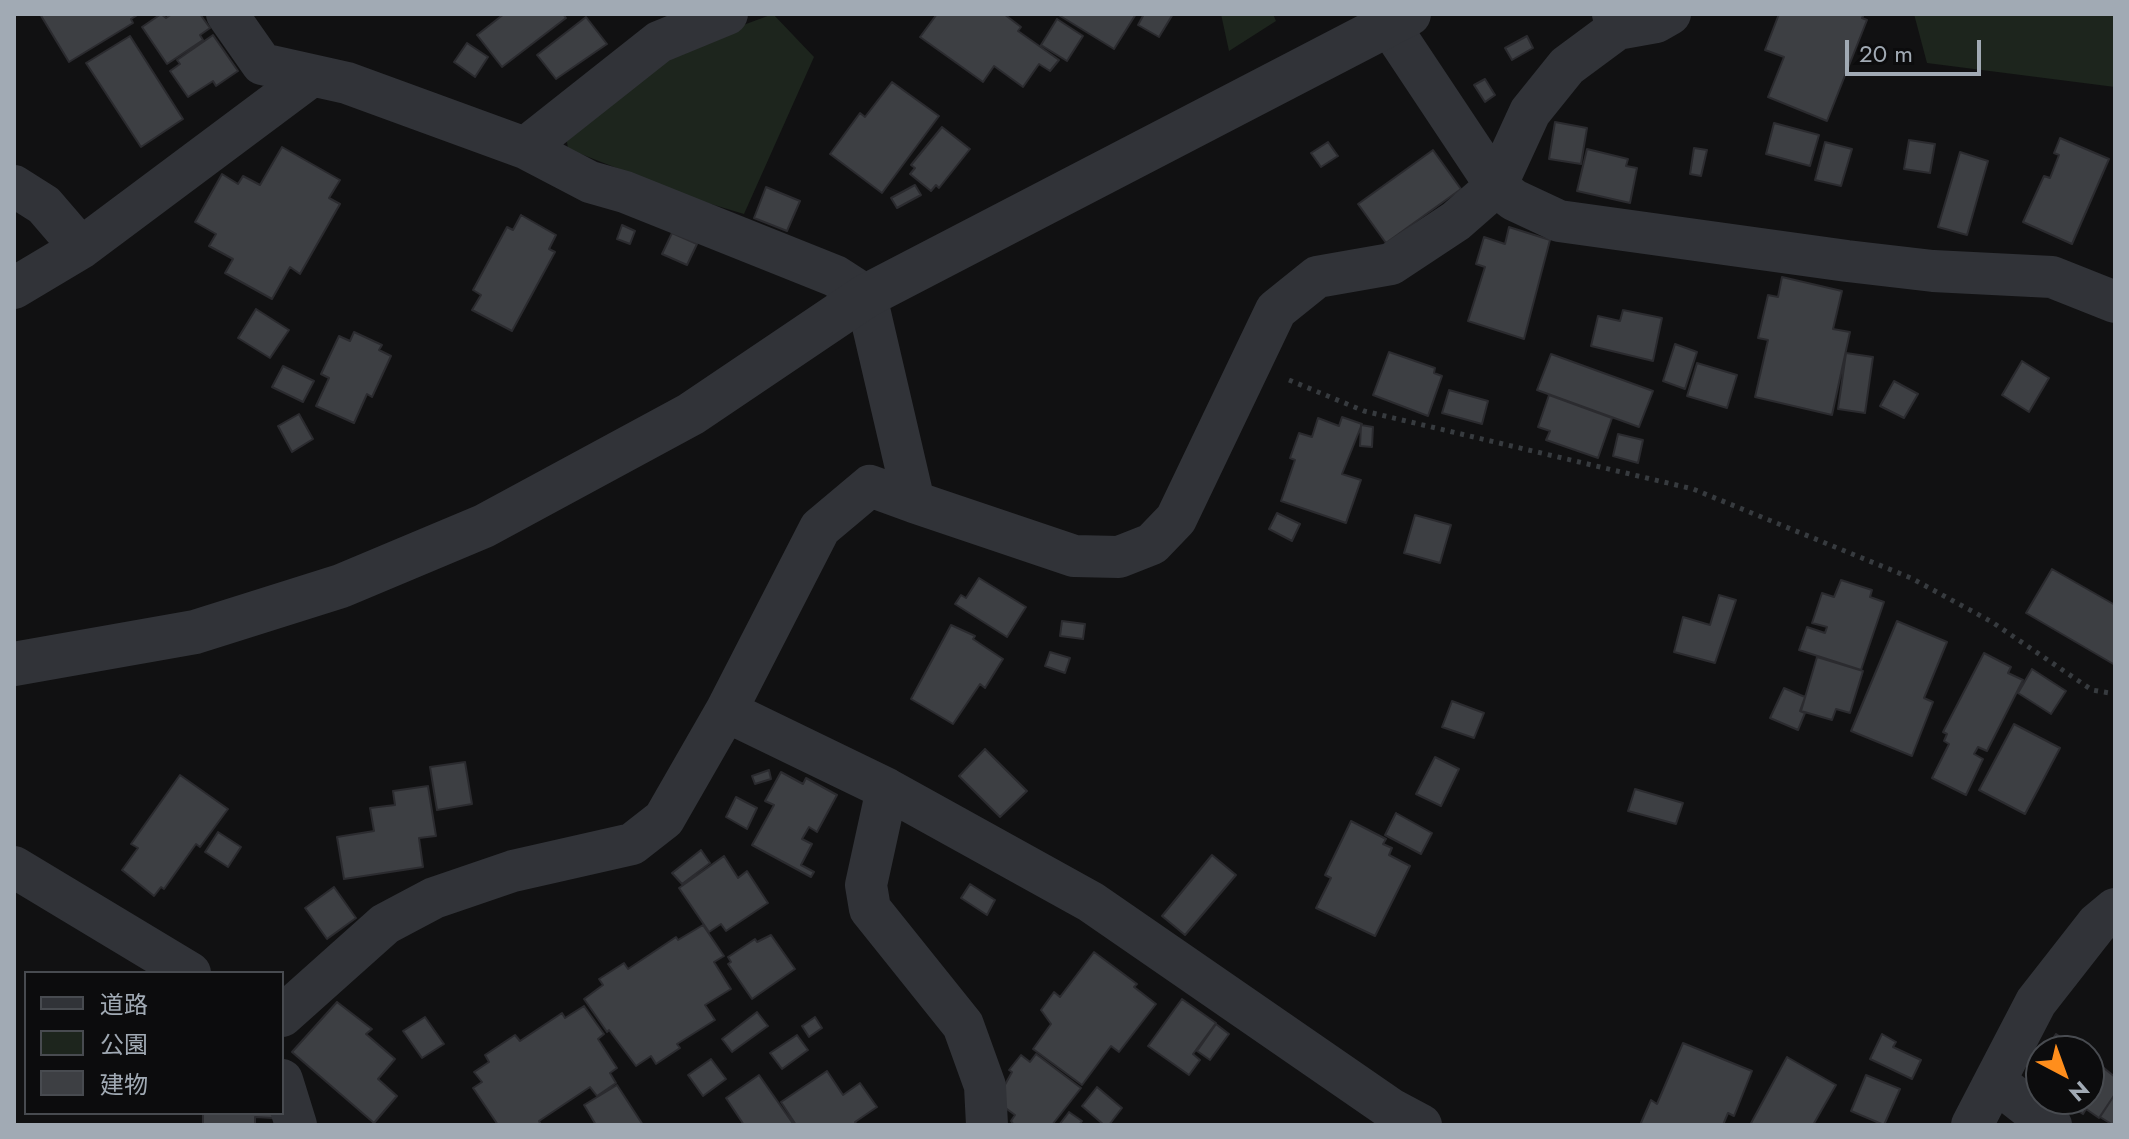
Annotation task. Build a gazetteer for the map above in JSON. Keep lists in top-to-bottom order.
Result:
{
  "legend": ["道路", "公園", "建物"],
  "scale_bar": "20 m",
  "north": "bottom right"
}
